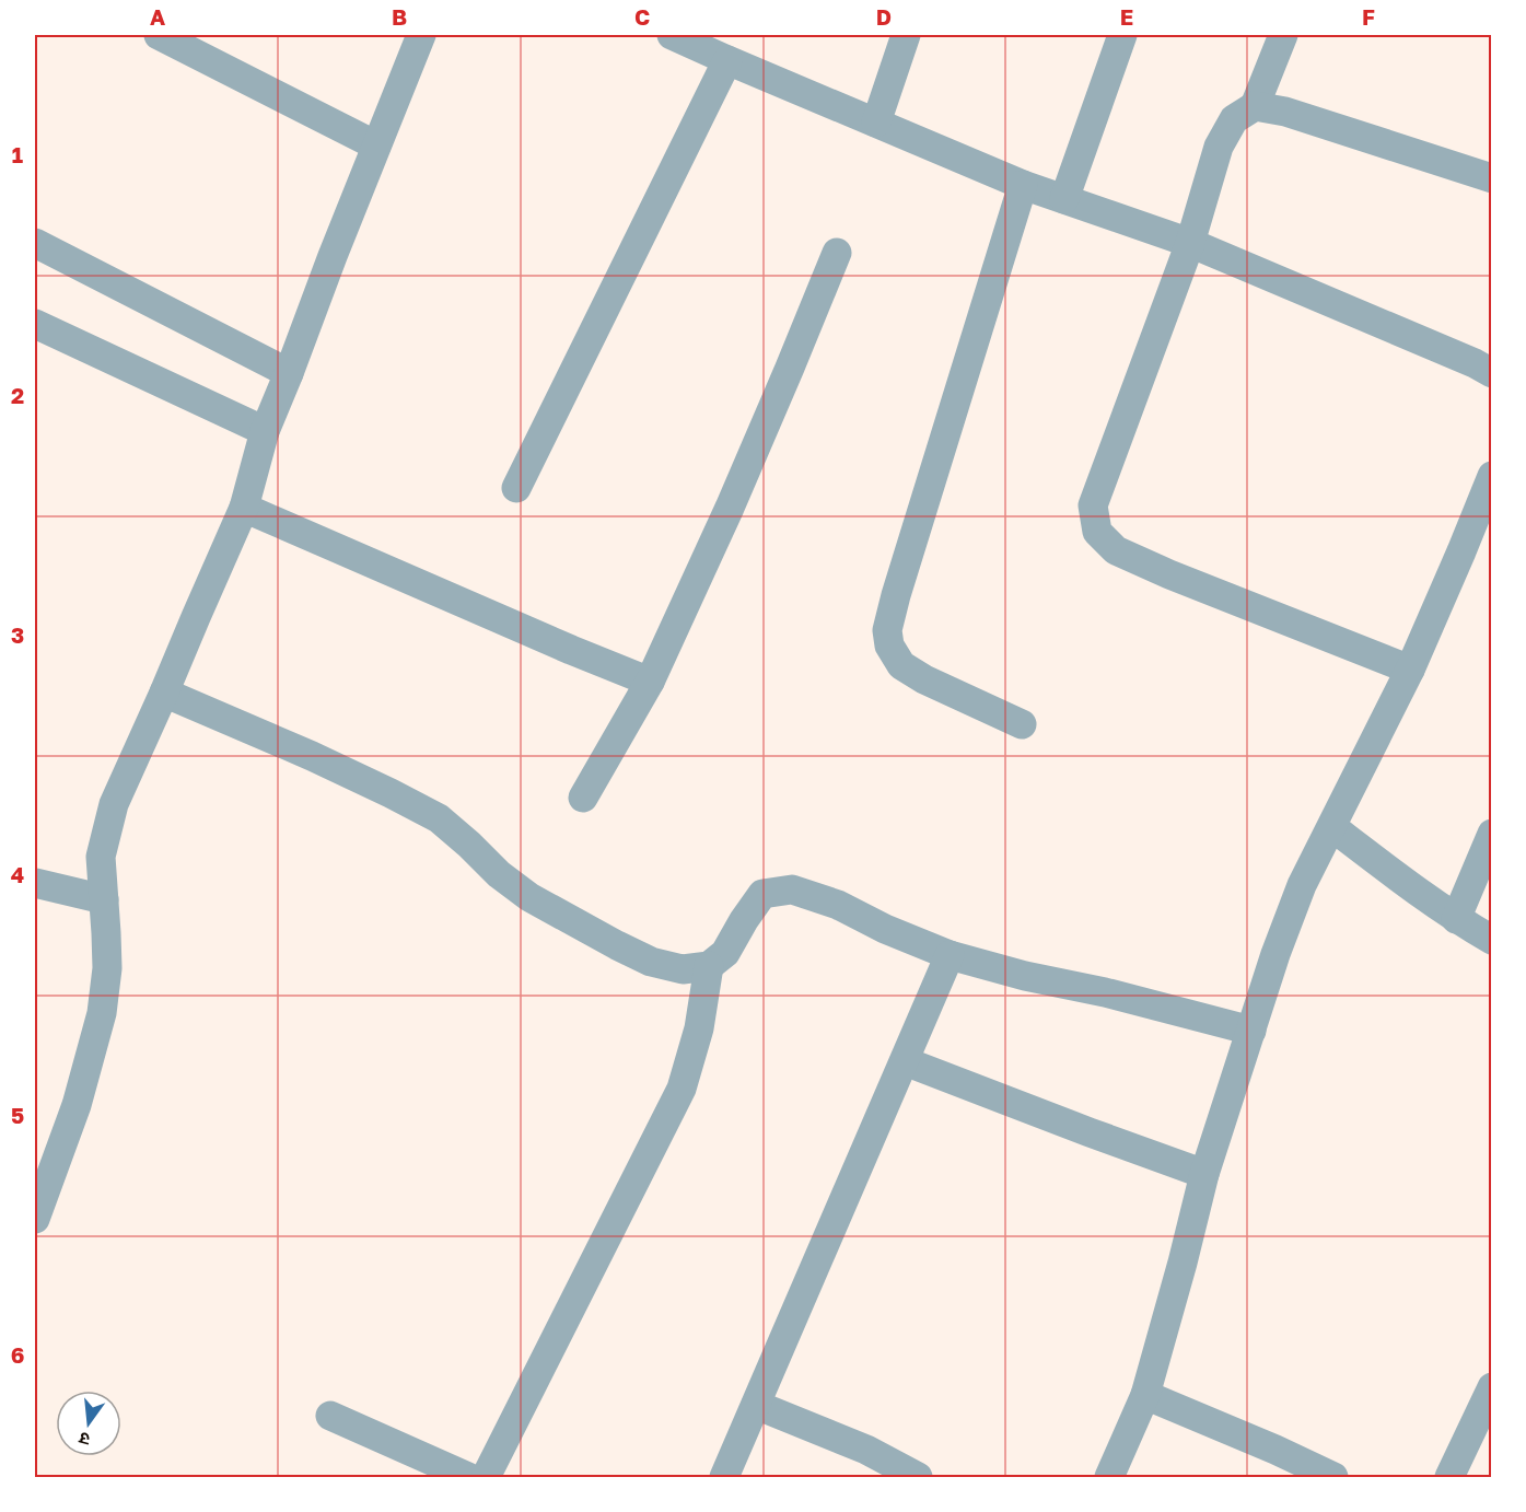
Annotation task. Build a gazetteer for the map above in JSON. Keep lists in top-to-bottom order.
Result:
{
  "north": "bottom",
  "grid": {
    "columns": [
      "A",
      "B",
      "C",
      "D",
      "E",
      "F"
    ],
    "rows": [
      "1",
      "2",
      "3",
      "4",
      "5",
      "6"
    ]
  }
}
